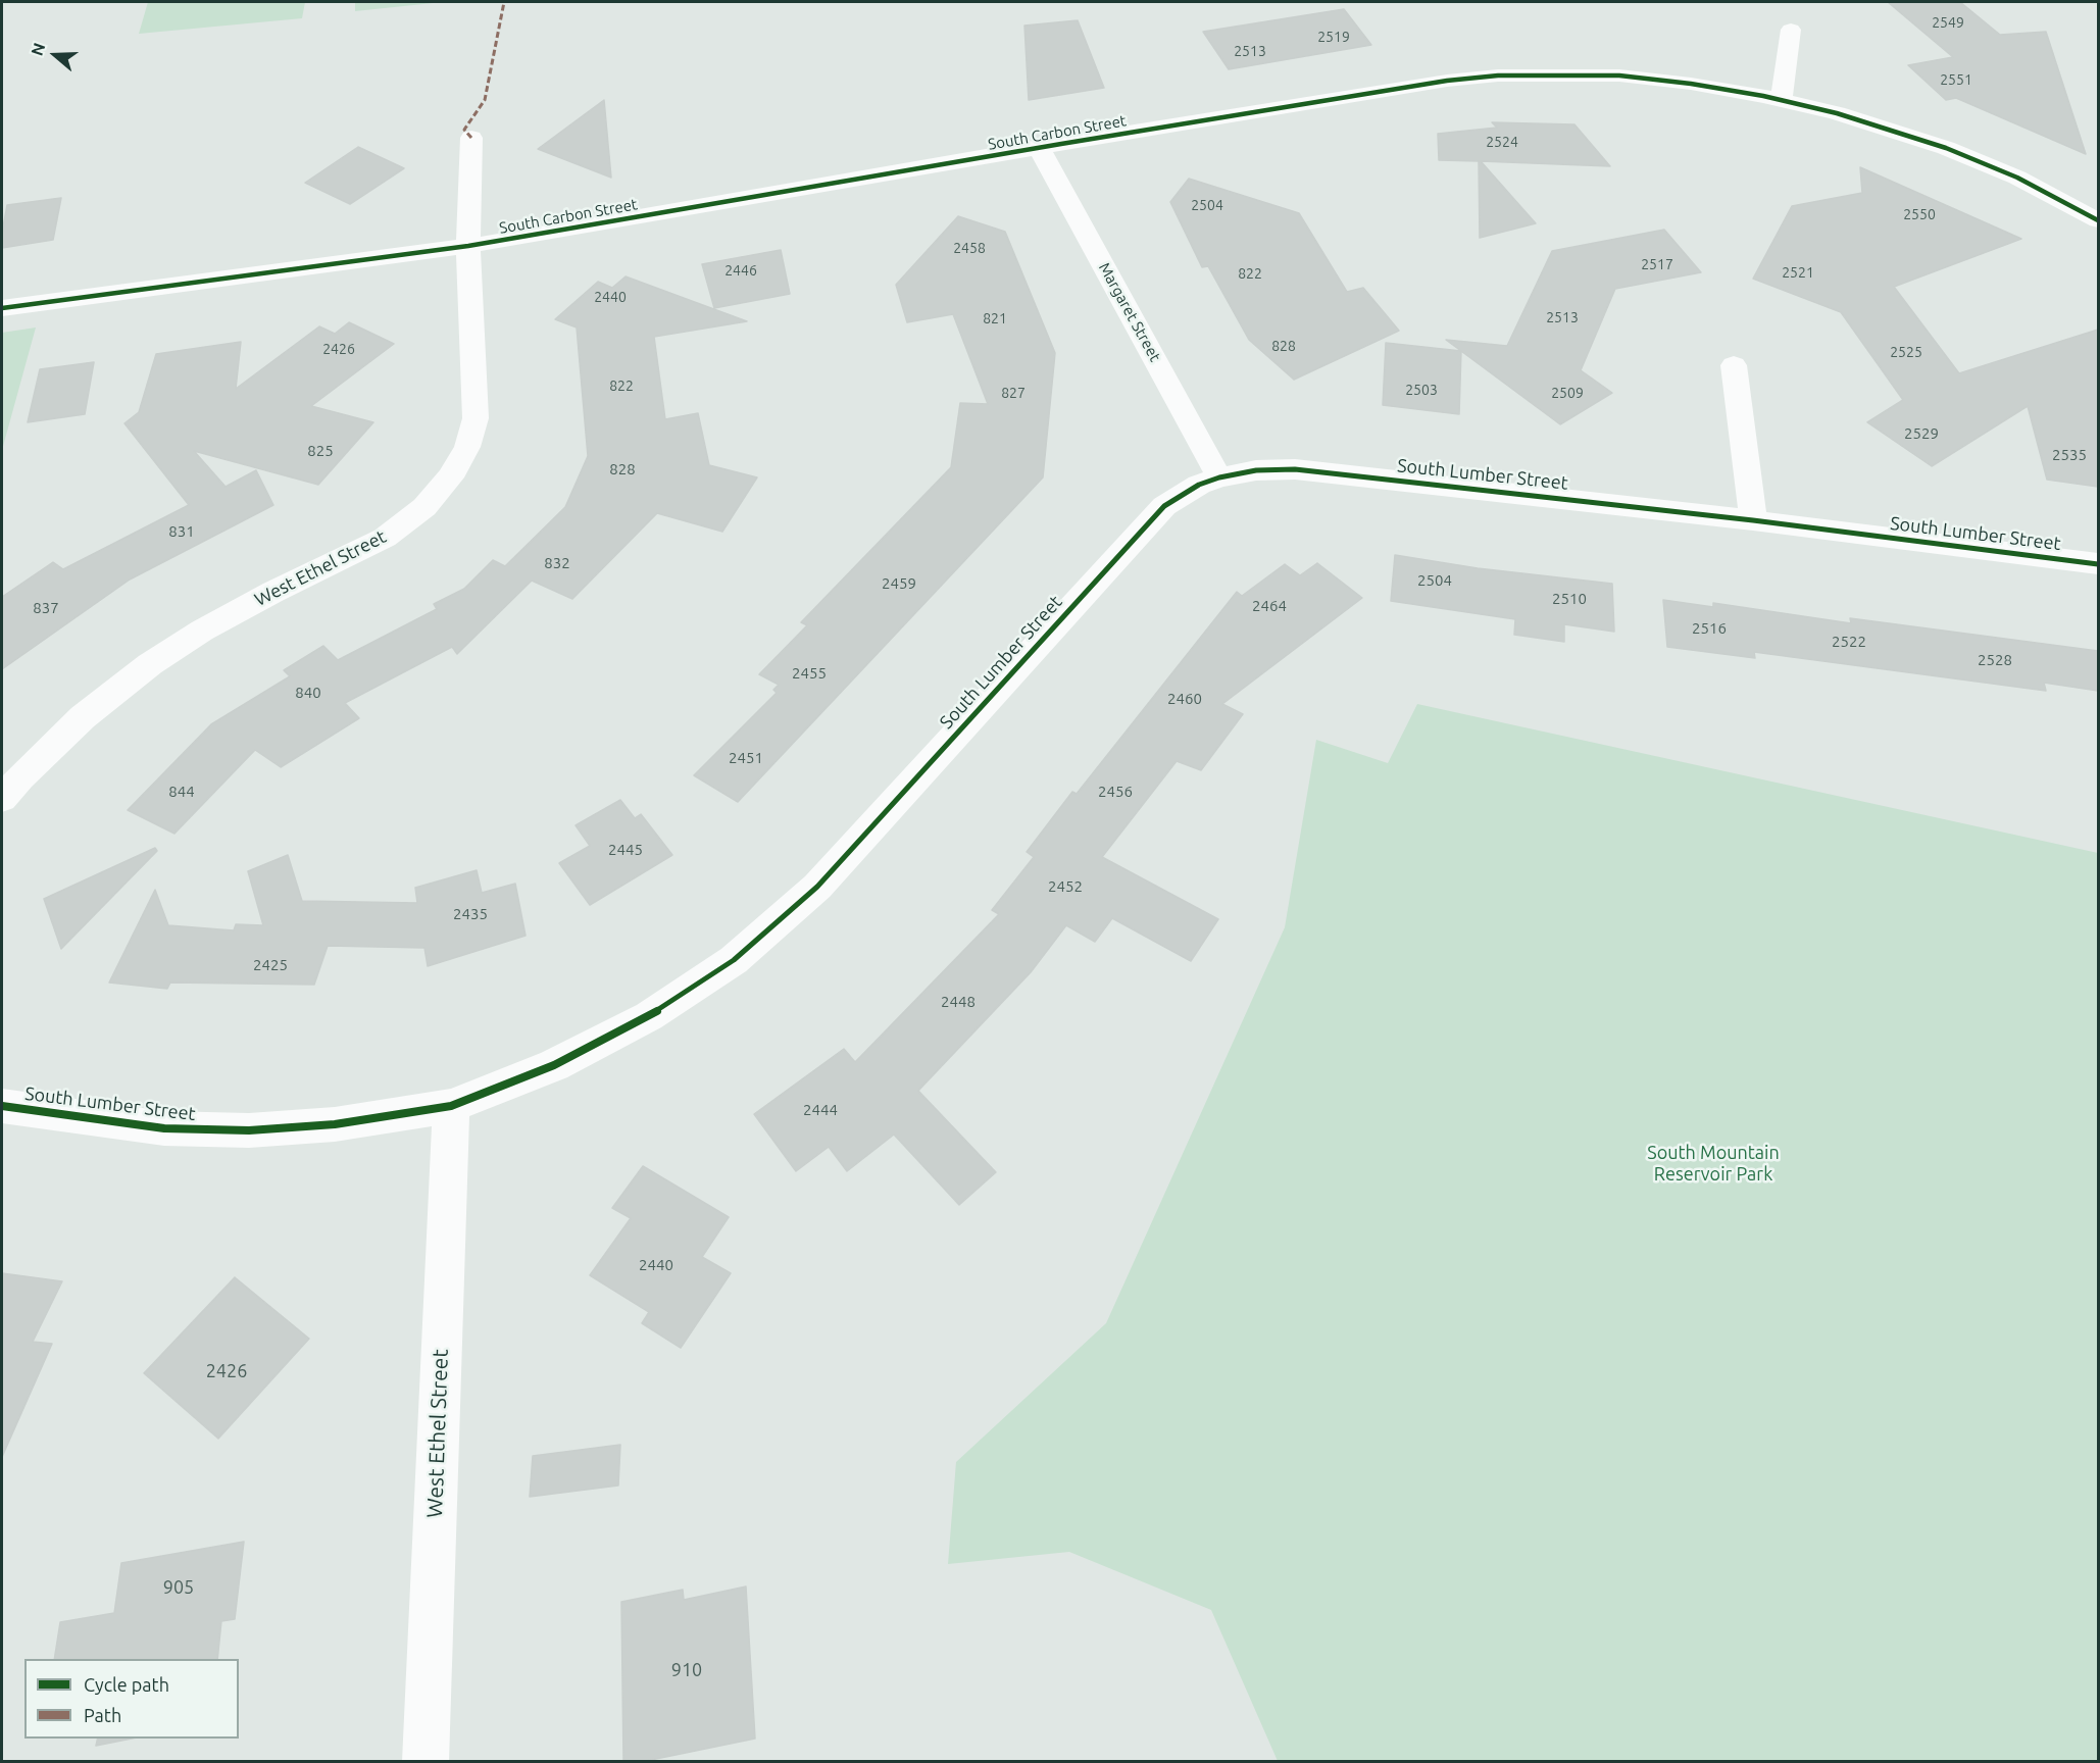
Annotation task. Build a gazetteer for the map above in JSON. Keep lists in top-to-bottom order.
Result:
{
  "streets": {
    "street": [
      "South Carbon Street",
      "Margaret Street",
      "South Lumber Street",
      "West Ethel Street"
    ]
  },
  "crossings": [
    ["South Carbon Street", "Margaret Street"],
    ["South Carbon Street", "West Ethel Street"],
    ["Margaret Street", "South Lumber Street"],
    ["South Lumber Street", "West Ethel Street"]
  ],
  "parks": ["South Mountain Reservoir Park"],
  "house_numbers": [
    "2549",
    "2519",
    "2513",
    "2551",
    "2524",
    "2504",
    "2550",
    "2458",
    "2517",
    "2446",
    "2521",
    "822",
    "2440",
    "2513",
    "821",
    "828",
    "2426",
    "2525",
    "822",
    "2503",
    "827",
    "2509",
    "2529",
    "825",
    "2535",
    "828",
    "831",
    "832",
    "2504",
    "2459",
    "2510",
    "2464",
    "837",
    "2516",
    "2522",
    "2528",
    "2455",
    "840",
    "2460",
    "2451",
    "844",
    "2456",
    "2445",
    "2452",
    "2435",
    "2425",
    "2448",
    "2444",
    "2440",
    "2426",
    "905",
    "910"
  ],
  "legend": ["Cycle path", "Path"],
  "north": "left"
}
